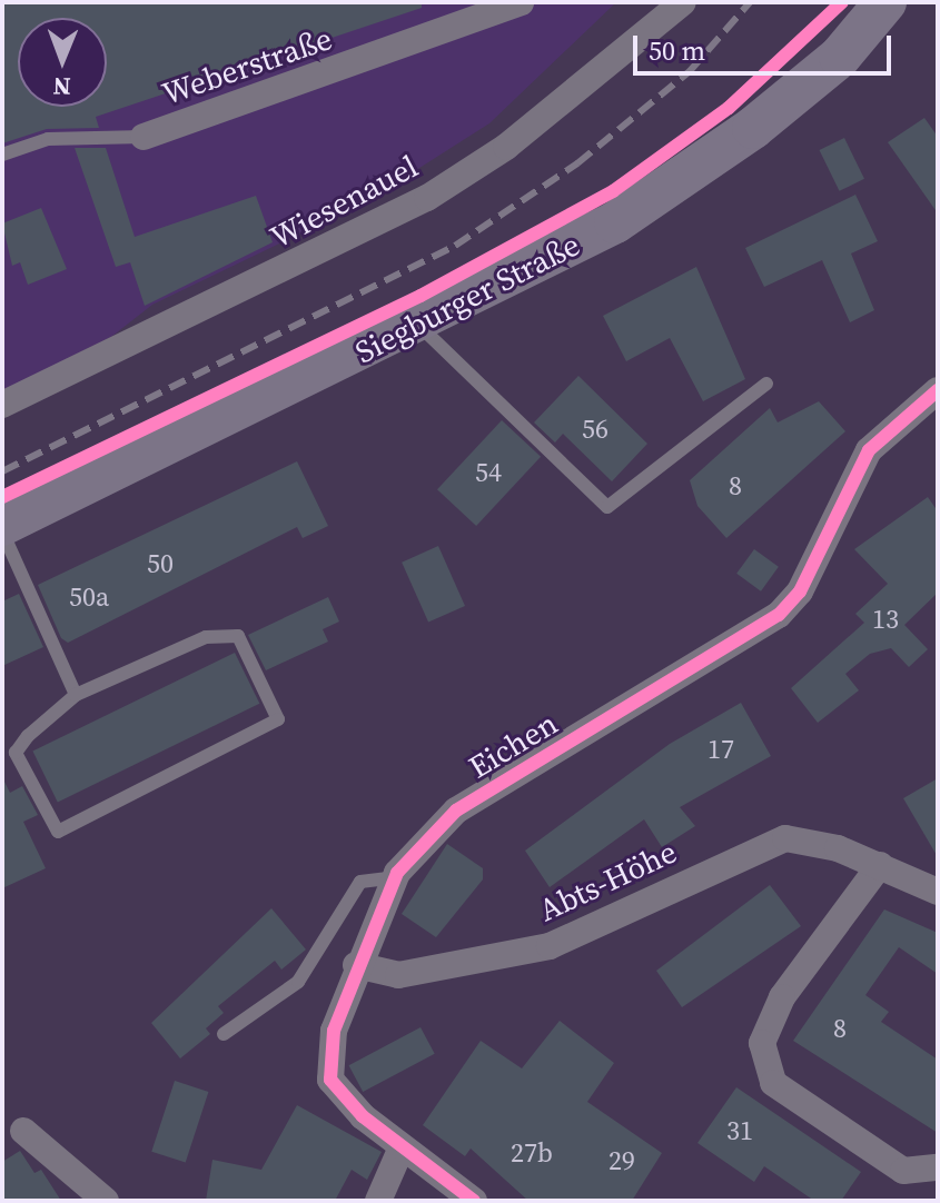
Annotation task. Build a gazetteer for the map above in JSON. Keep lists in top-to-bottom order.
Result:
{
  "streets": {
    "main road": ["Siegburger Straße"],
    "street": [
      "Weberstraße",
      "Wiesenauel",
      "Eichen",
      "Abts-Höhe"
    ]
  },
  "crossings": [
    ["Eichen", "Abts-Höhe"]
  ],
  "house_numbers": [
    "56",
    "54",
    "8",
    "50",
    "50a",
    "13",
    "17",
    "8",
    "31",
    "27b",
    "29"
  ],
  "scale_bar": "50 m",
  "north": "bottom"
}
